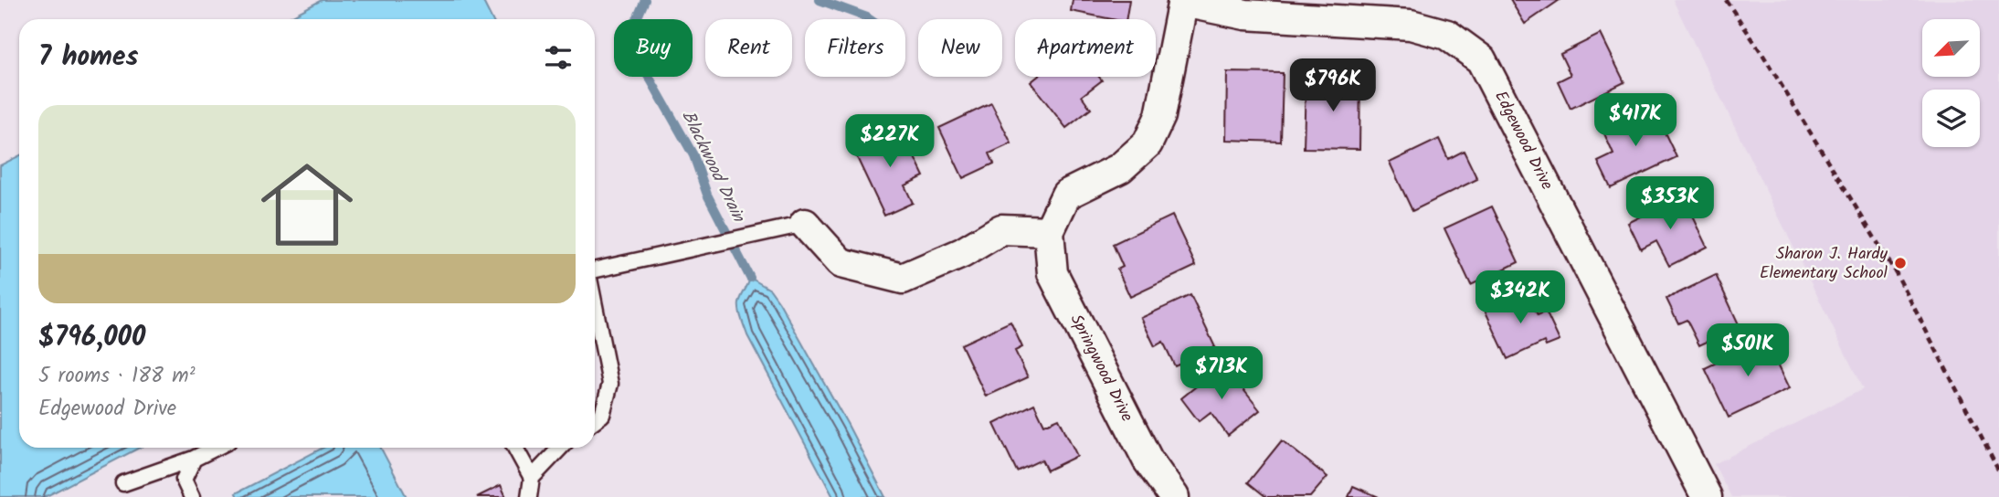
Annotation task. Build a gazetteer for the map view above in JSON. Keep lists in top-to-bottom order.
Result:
{
  "streets": {
    "street": ["Edgewood Drive", "Springwood Drive"]
  },
  "water": ["Blackwood Drain"],
  "places": ["Sharon J. Hardy Elementary School"],
  "north": "bottom left",
  "page": {
    "chip": [
      "Buy",
      "Rent",
      "Filters",
      "New",
      "Apartment"
    ],
    "heading": "7 homes",
    "price": [
      "$796K",
      "$417K",
      "$227K",
      "$353K",
      "$342K",
      "$501K",
      "$713K"
    ],
    "list": [
      {
        "name": "$796,000",
        "note": "5 rooms · 188 m² · Edgewood Drive"
      }
    ]
  }
}
